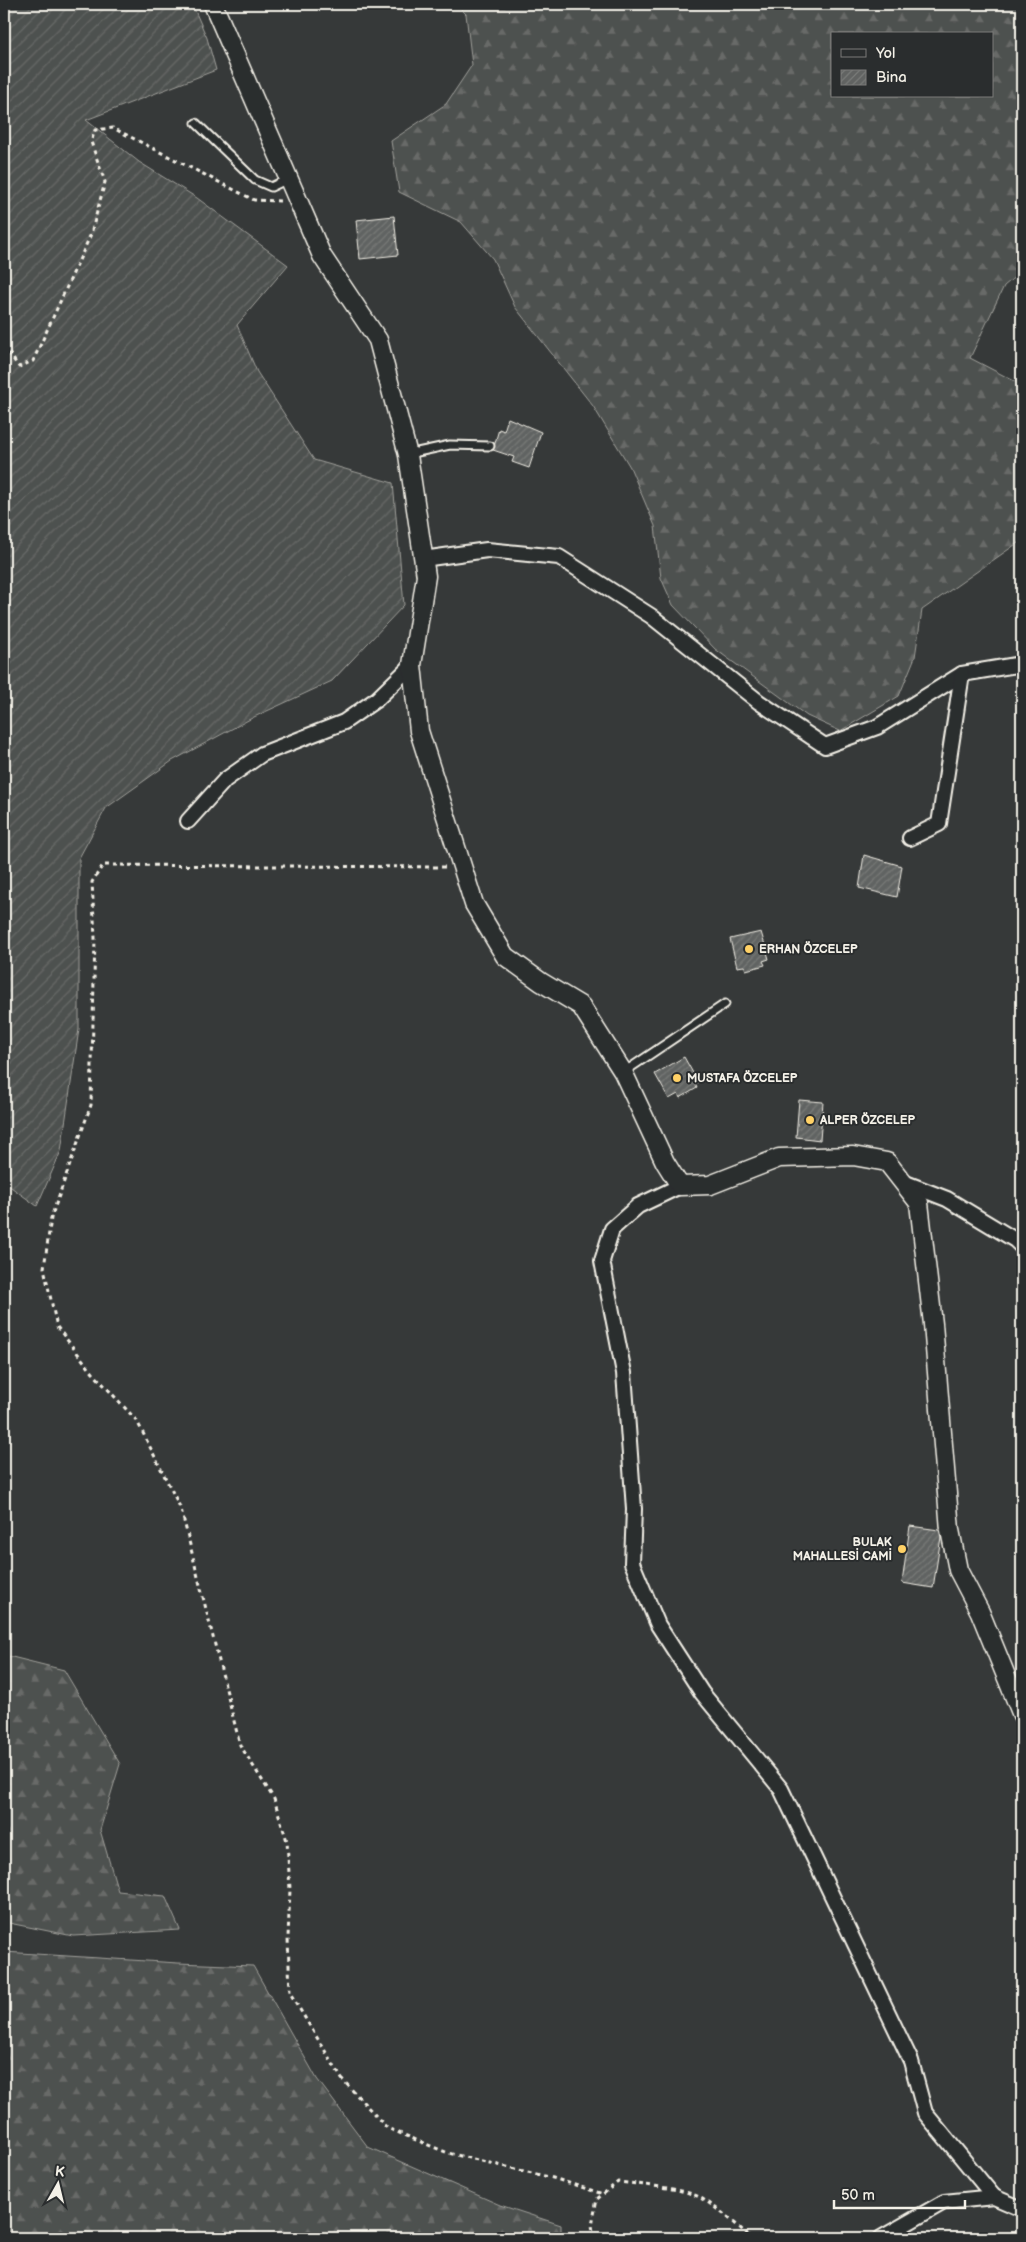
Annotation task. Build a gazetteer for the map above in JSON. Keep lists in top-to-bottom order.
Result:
{
  "places": [
    "ERHAN ÖZCELEP",
    "MUSTAFA ÖZCELEP",
    "ALPER ÖZCELEP",
    "BULAK MAHALLESİ CAMİ"
  ],
  "legend": ["Yol", "Bina"],
  "scale_bar": "50 m",
  "north": "top"
}
